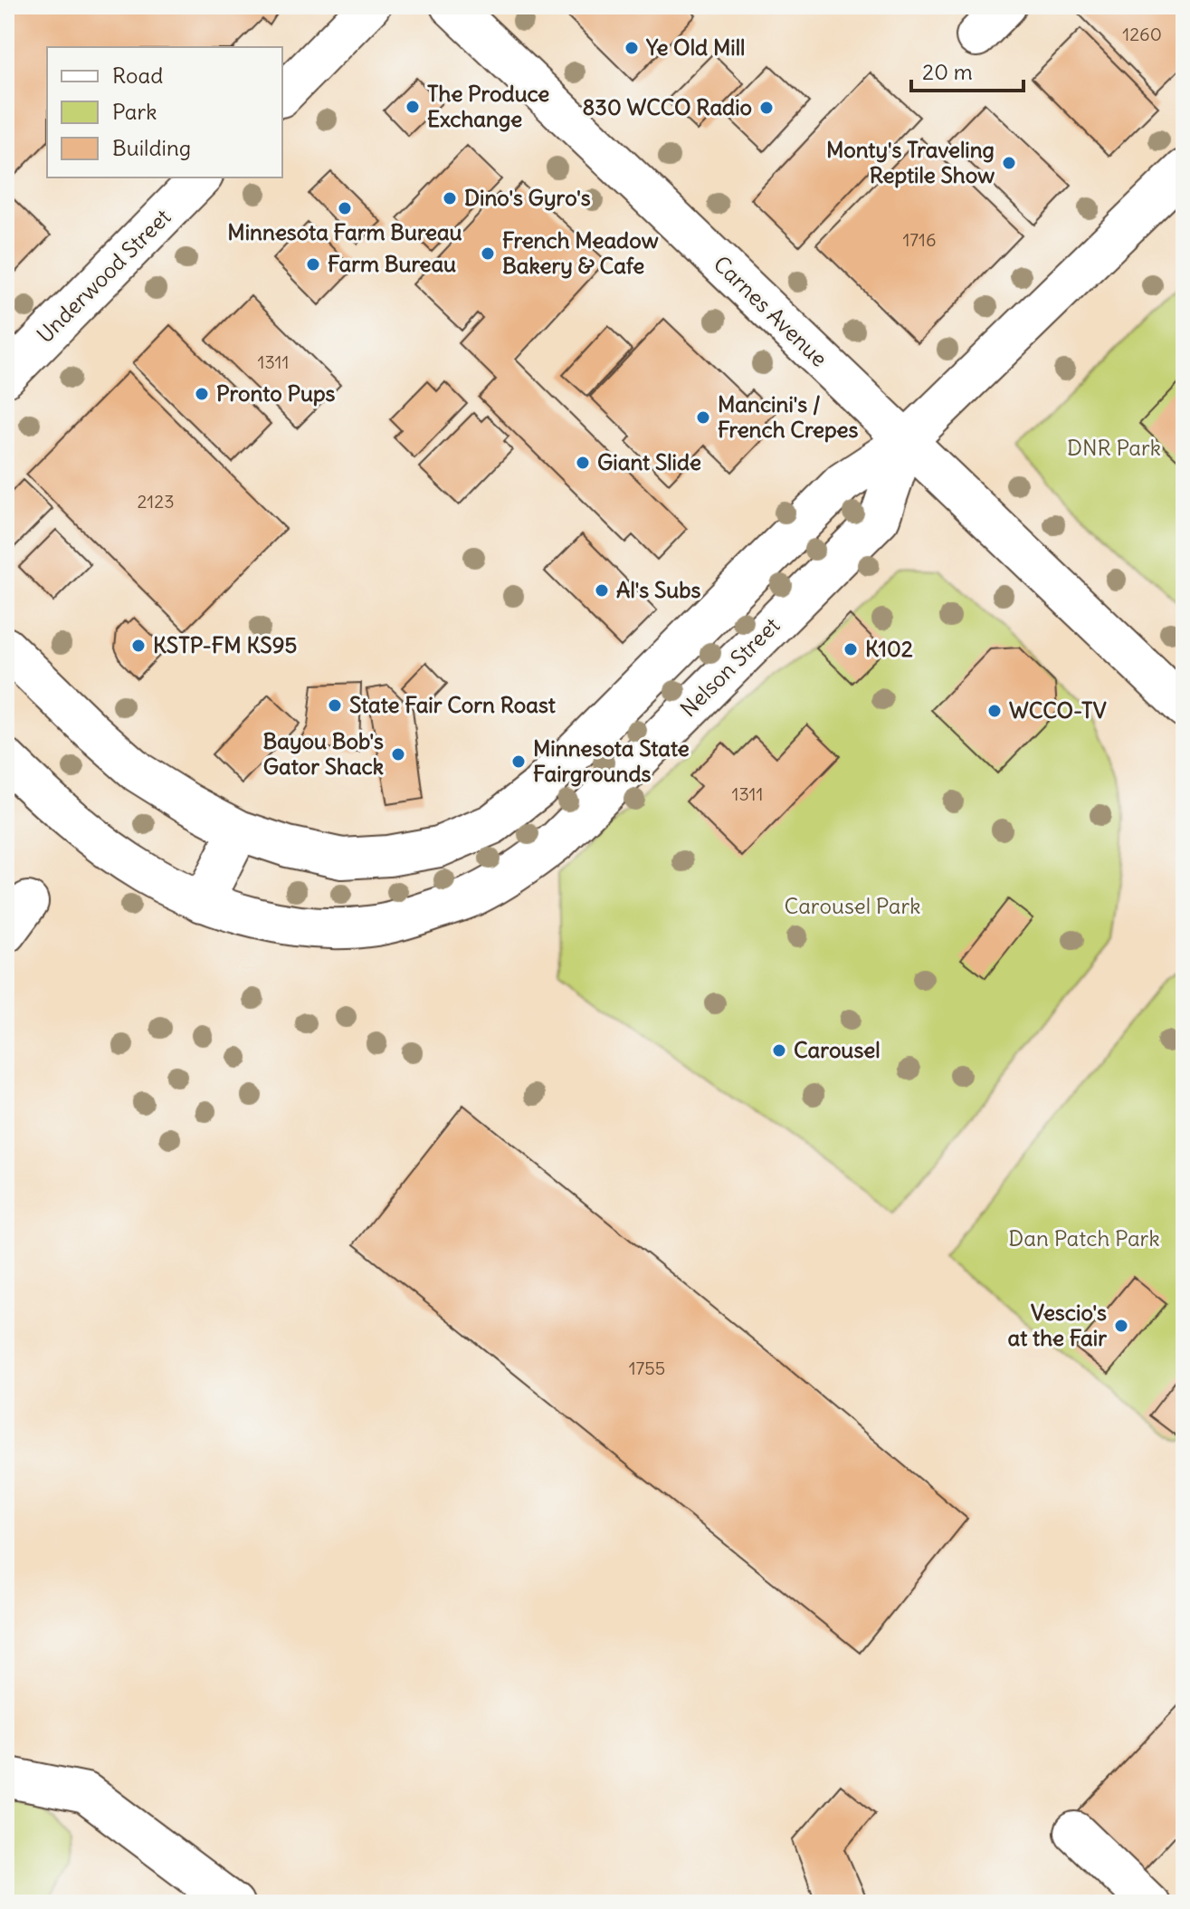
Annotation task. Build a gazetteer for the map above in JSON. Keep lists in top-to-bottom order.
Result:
{
  "streets": {
    "street": ["Underwood Street", "Carnes Avenue", "Nelson Street"]
  },
  "crossings": [
    ["Carnes Avenue", "Nelson Street"]
  ],
  "parks": ["DNR Park", "Carousel Park", "Dan Patch Park"],
  "places": [
    "Ye Old Mill",
    "The Produce Exchange",
    "830 WCCO Radio",
    "Monty's Traveling Reptile Show",
    "Dino's Gyro's",
    "Minnesota Farm Bureau",
    "French Meadow Bakery & Cafe",
    "Farm Bureau",
    "Pronto Pups",
    "Mancini's / French Crepes",
    "Giant Slide",
    "Al's Subs",
    "KSTP-FM KS95",
    "K102",
    "State Fair Corn Roast",
    "WCCO-TV",
    "Bayou Bob's Gator Shack",
    "Minnesota State Fairgrounds",
    "Carousel",
    "Vescio's at the Fair"
  ],
  "house_numbers": [
    "1260",
    "1716",
    "1311",
    "2123",
    "1311",
    "1755"
  ],
  "legend": ["Road", "Park", "Building"],
  "scale_bar": "20 m"
}
